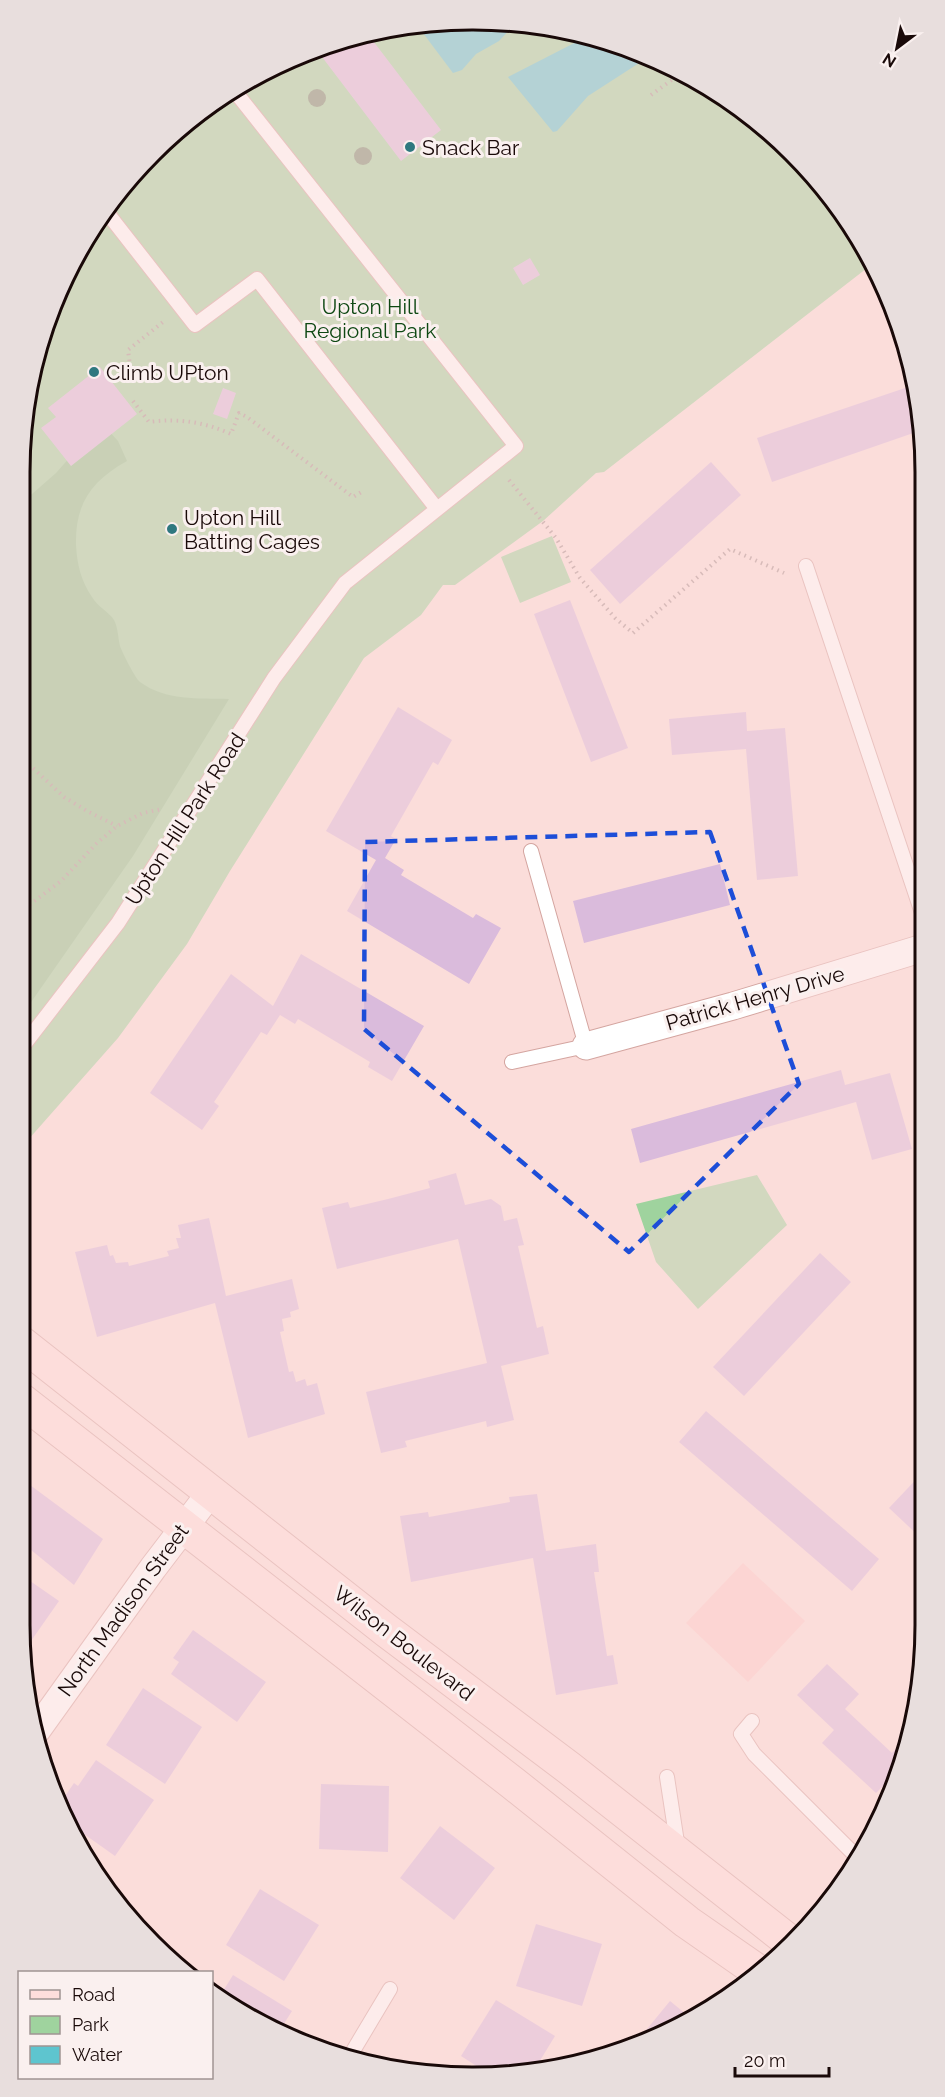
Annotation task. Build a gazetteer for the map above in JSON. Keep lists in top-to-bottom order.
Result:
{
  "streets": {
    "main road": ["Wilson Boulevard"],
    "street": ["Patrick Henry Drive", "North Madison Street"],
    "lane": ["Upton Hill Park Road"]
  },
  "crossings": [
    ["North Madison Street", "Wilson Boulevard"]
  ],
  "parks": ["Upton Hill Regional Park"],
  "places": ["Snack Bar", "Climb UPton", "Upton Hill Batting Cages"],
  "legend": ["Road", "Park", "Water"],
  "scale_bar": "20 m",
  "north": "bottom left"
}
